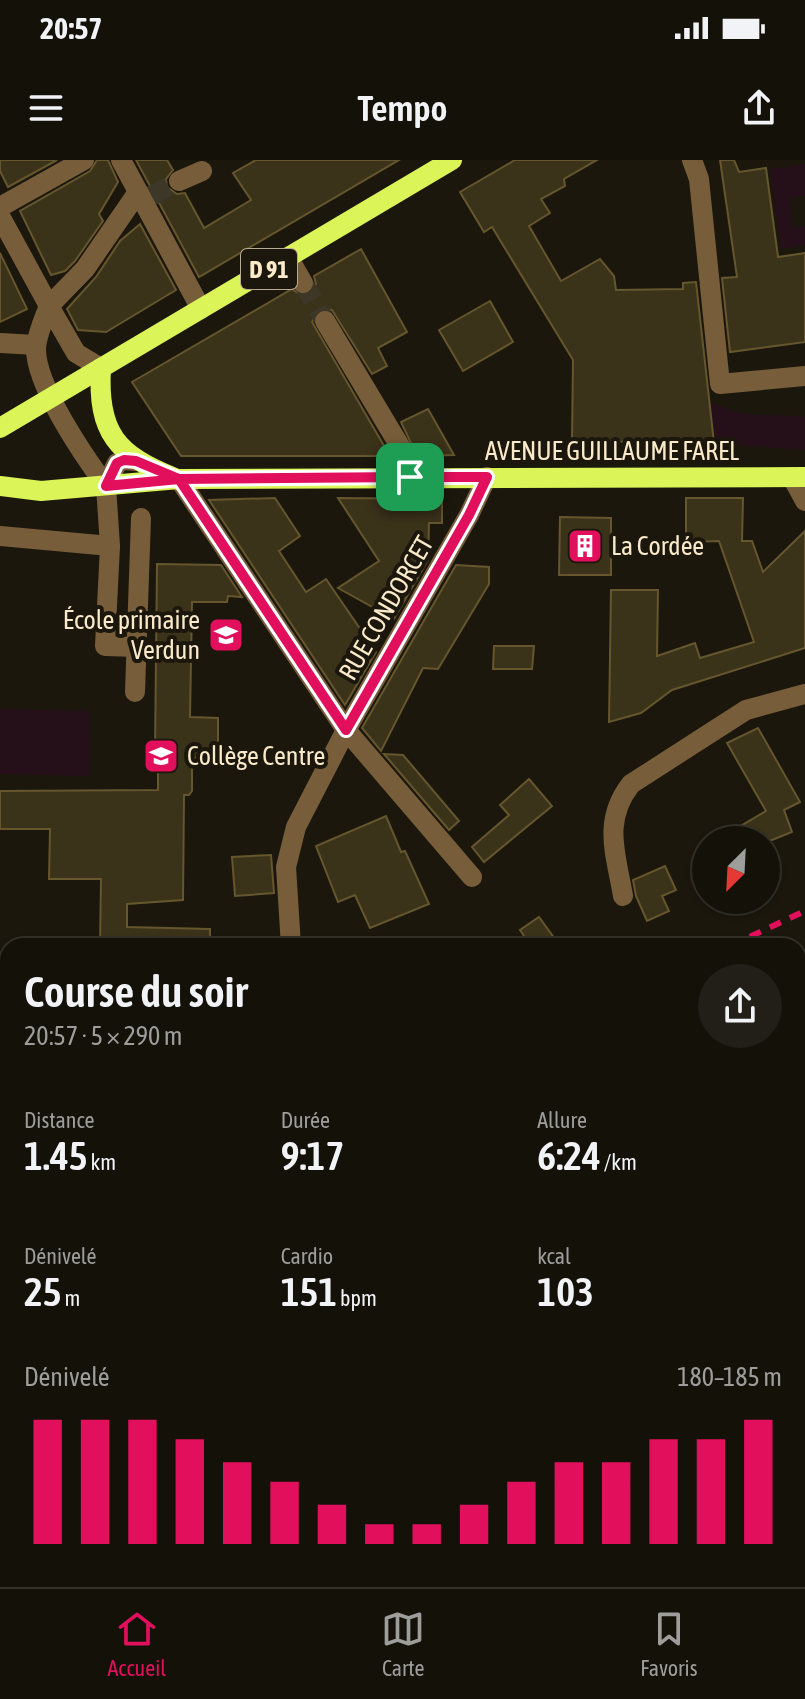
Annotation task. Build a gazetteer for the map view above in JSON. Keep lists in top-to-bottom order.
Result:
{
  "streets": {
    "main road": ["D 91", "AVENUE GUILLAUME FAREL"],
    "street": ["RUE CONDORCET"]
  },
  "crossings": [
    ["AVENUE GUILLAUME FAREL", "RUE CONDORCET"]
  ],
  "places": {
    "building": ["La Cordée"],
    "school or university": ["École primaire Verdun", "Collège Centre"]
  },
  "north": "bottom left",
  "page": {
    "status": "20:57",
    "header": "Tempo",
    "heading": ["Course du soir", "20:57 · 5 × 290 m"],
    "stats": [
      ["Distance", "1.45 km"],
      ["Durée", "9:17"],
      ["Allure", "6:24 /km"],
      ["Dénivelé", "25 m"],
      ["Cardio", "151 bpm"],
      ["kcal", "103"]
    ],
    "chart": ["Dénivelé", "180–185 m"],
    "tabs": ["Accueil", "Carte", "Favoris"]
  }
}
